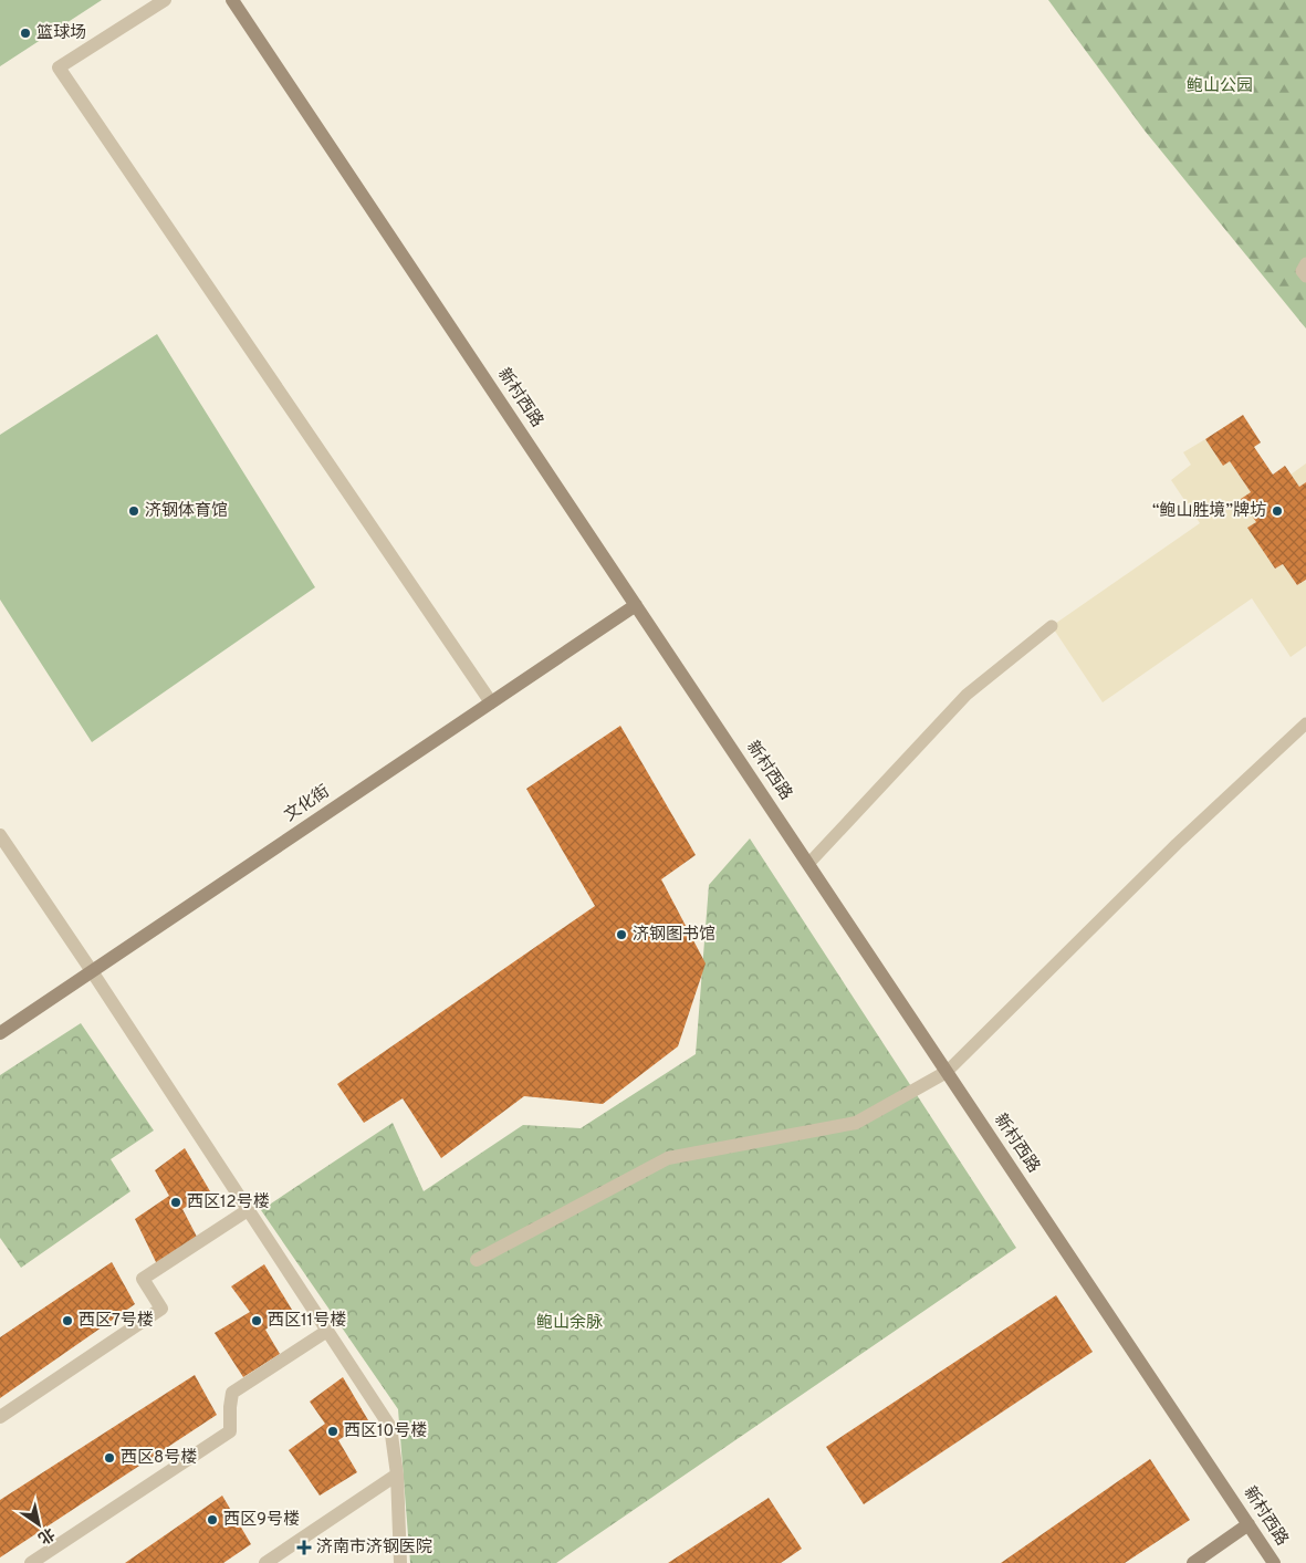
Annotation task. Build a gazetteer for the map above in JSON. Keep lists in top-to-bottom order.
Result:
{
  "streets": {
    "street": ["新村西路", "文化街"]
  },
  "crossings": [
    ["新村西路", "文化街"]
  ],
  "parks": ["鲍山公园", "鲍山余脉"],
  "places": {
    "other": [
      "篮球场",
      "济钢体育馆",
      "“鲍山胜境”牌坊",
      "济钢图书馆",
      "西区12号楼",
      "西区7号楼",
      "西区11号楼",
      "西区10号楼",
      "西区8号楼",
      "西区9号楼"
    ],
    "health": ["济南市济钢医院"]
  },
  "north": "bottom right"
}
